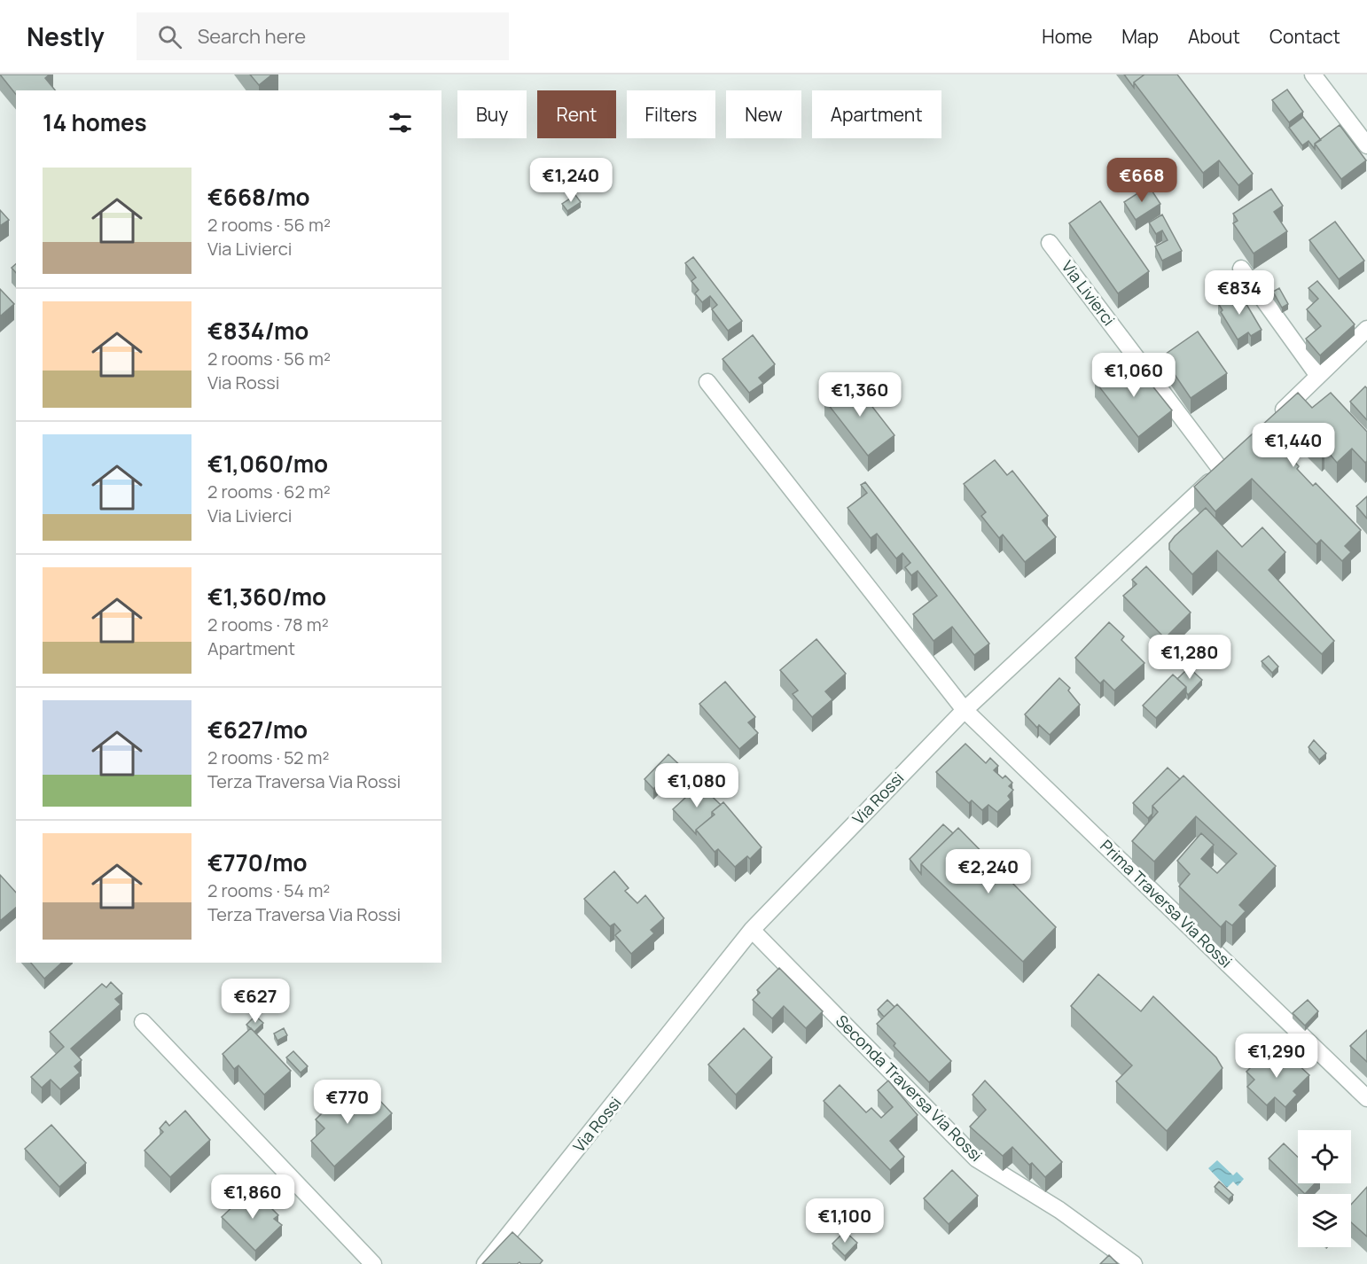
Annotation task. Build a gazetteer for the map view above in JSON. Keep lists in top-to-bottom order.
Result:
{
  "streets": {
    "street": [
      "Via Livierci",
      "Via Rossi",
      "Prima Traversa Via Rossi",
      "Seconda Traversa Via Rossi"
    ]
  },
  "crossings": [
    ["Via Livierci", "Via Rossi"],
    ["Via Rossi", "Prima Traversa Via Rossi"],
    ["Via Rossi", "Seconda Traversa Via Rossi"]
  ],
  "page": {
    "header": "Nestly",
    "search": "Search here",
    "nav": [
      "Home",
      "Map",
      "About",
      "Contact"
    ],
    "chip": [
      "Buy",
      "Rent",
      "Filters",
      "New",
      "Apartment"
    ],
    "heading": "14 homes",
    "list": [
      {
        "name": "€668/mo",
        "note": "2 rooms · 56 m² · Via Livierci"
      },
      {
        "name": "€834/mo",
        "note": "2 rooms · 56 m² · Via Rossi"
      },
      {
        "name": "€1,060/mo",
        "note": "2 rooms · 62 m² · Via Livierci"
      },
      {
        "name": "€1,360/mo",
        "note": "2 rooms · 78 m² · Apartment"
      },
      {
        "name": "€627/mo",
        "note": "2 rooms · 52 m² · Terza Traversa Via Rossi"
      },
      {
        "name": "€770/mo",
        "note": "2 rooms · 54 m² · Terza Traversa Via Rossi"
      }
    ],
    "price": [
      "€1,240",
      "€668",
      "€834",
      "€1,060",
      "€1,360",
      "€1,440",
      "€1,280",
      "€1,080",
      "€2,240",
      "€627",
      "€1,290",
      "€770",
      "€1,860",
      "€1,100"
    ]
  }
}
